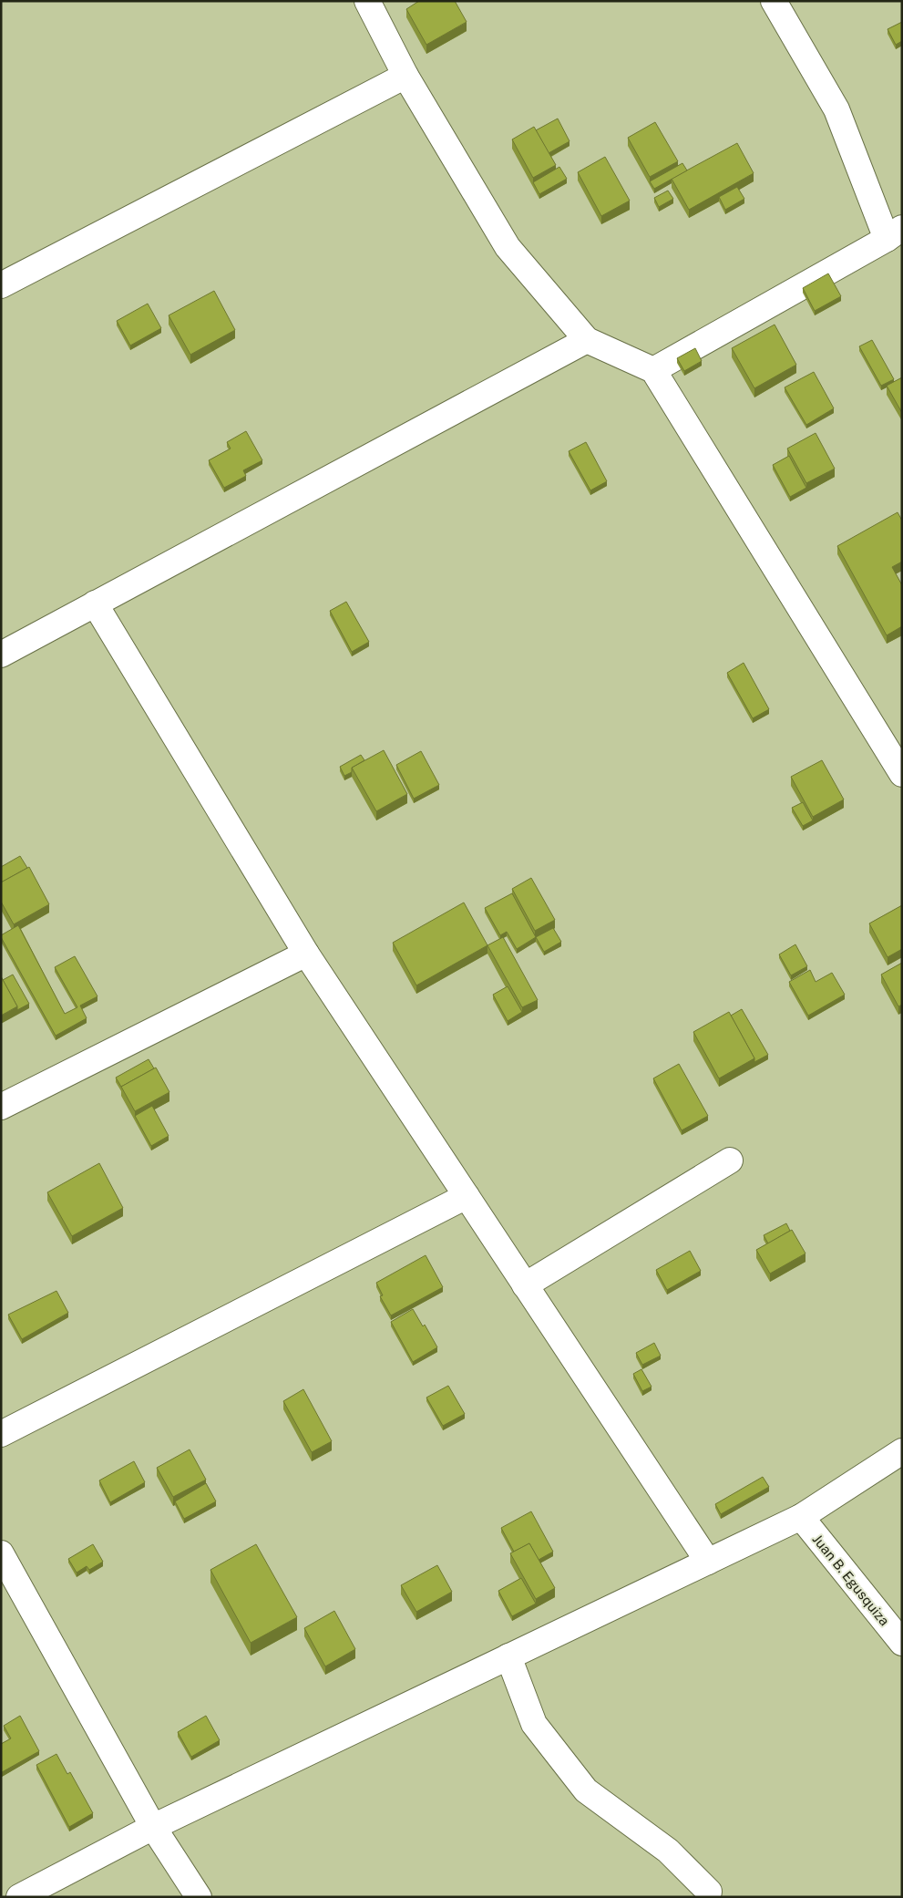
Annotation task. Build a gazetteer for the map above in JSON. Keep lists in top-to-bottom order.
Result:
{
  "streets": {
    "street": ["Juan B. Egusquiza"]
  }
}
